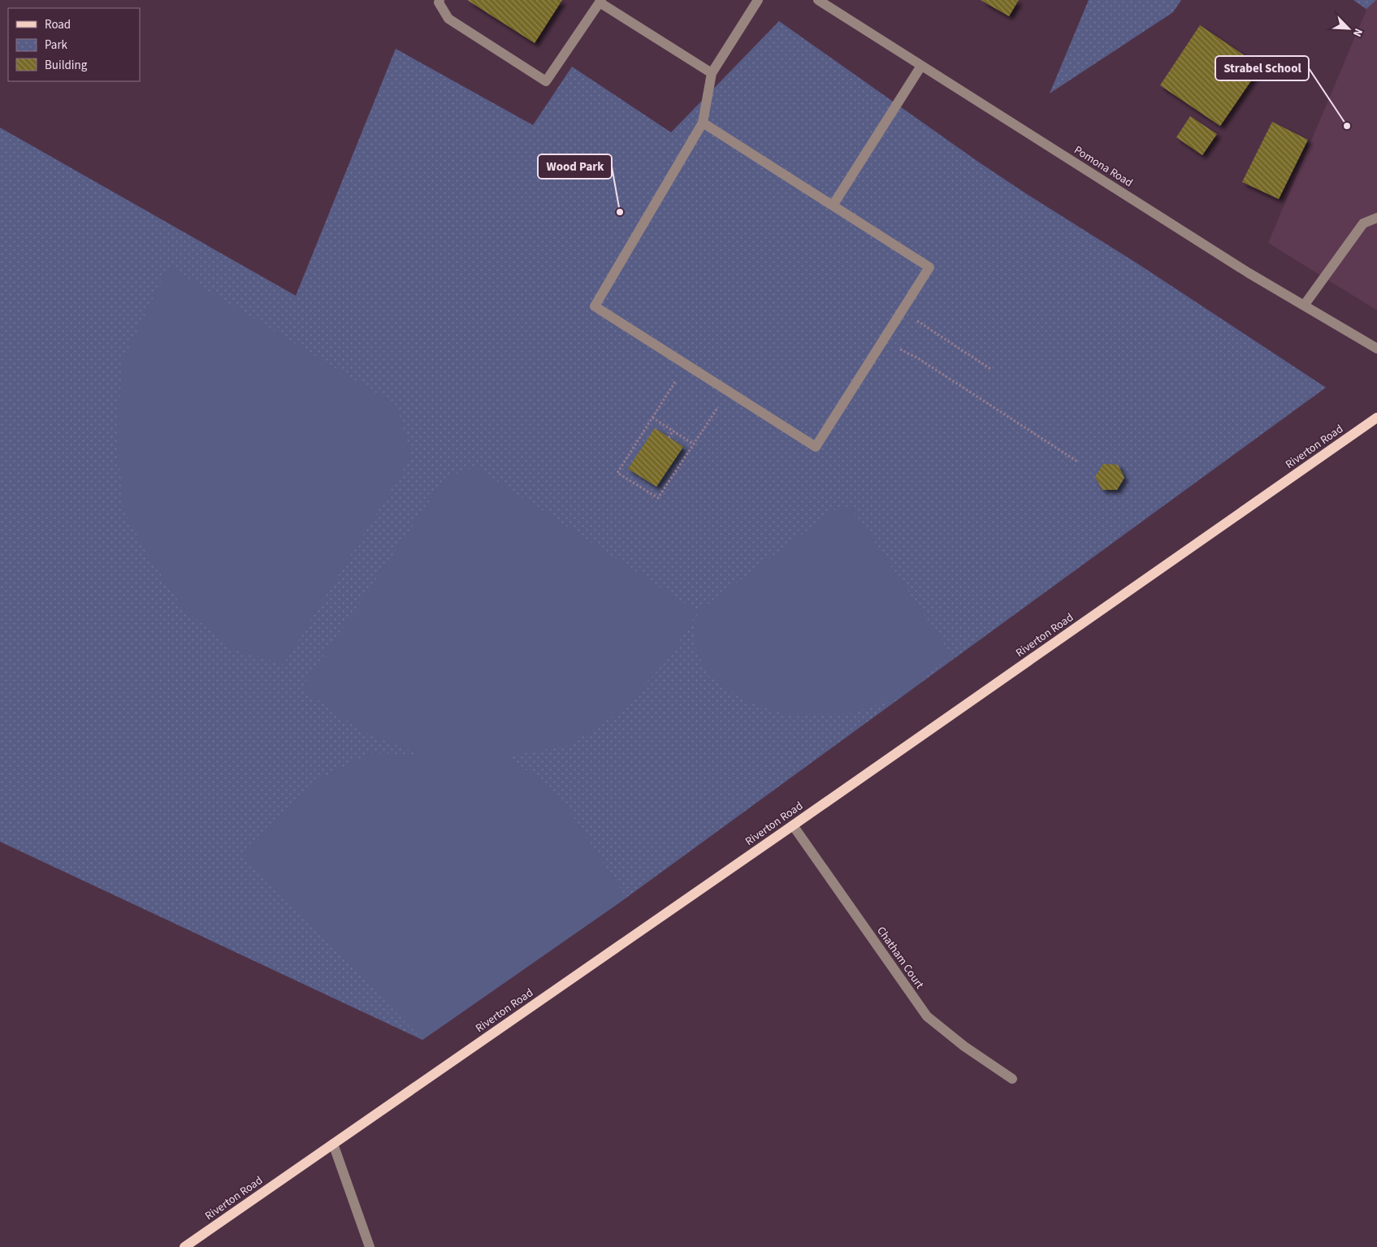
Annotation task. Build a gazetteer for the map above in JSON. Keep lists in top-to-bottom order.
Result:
{
  "streets": {
    "main road": ["Riverton Road"],
    "street": ["Pomona Road", "Chatham Court"]
  },
  "crossings": [
    ["Riverton Road", "Chatham Court"]
  ],
  "places": ["Strabel School", "Wood Park"],
  "legend": ["Road", "Park", "Building"],
  "north": "bottom right"
}
